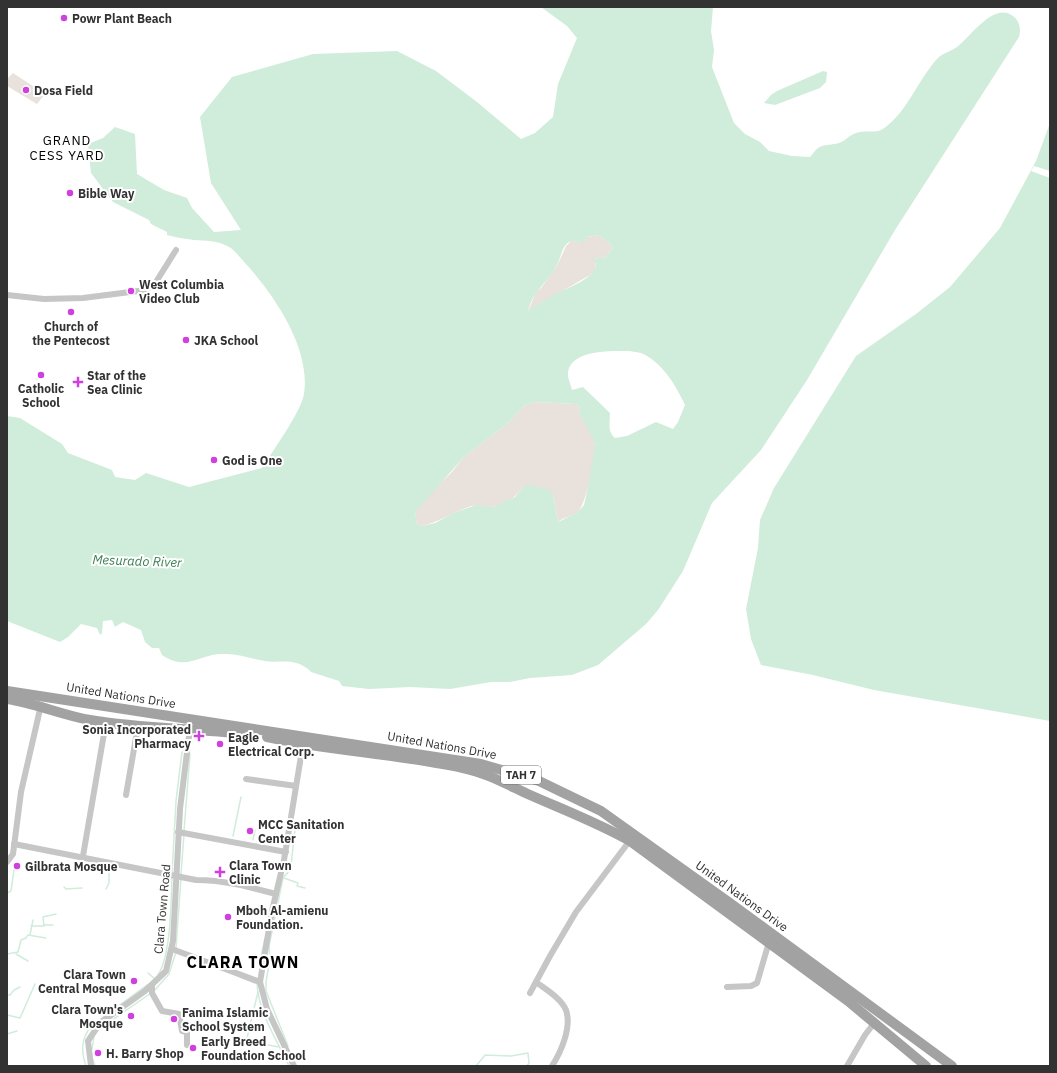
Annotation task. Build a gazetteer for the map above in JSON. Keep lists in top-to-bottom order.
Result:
{
  "streets": {
    "highway": ["United Nations Drive", "TAH 7"],
    "street": ["Clara Town Road"]
  },
  "crossings": [
    ["United Nations Drive", "Clara Town Road"]
  ],
  "districts": ["GRAND CESS YARD", "CLARA TOWN"],
  "water": ["Mesurado River"],
  "places": {
    "other": [
      "Powr Plant Beach",
      "Dosa Field",
      "Bible Way",
      "West Columbia Video Club",
      "Church of the Pentecost",
      "JKA School",
      "Catholic School",
      "God is One",
      "Eagle Electrical Corp.",
      "MCC Sanitation Center",
      "Gilbrata Mosque",
      "Mboh Al-amienu Foundation.",
      "Clara Town Central Mosque",
      "Clara Town's Mosque",
      "Fanima Islamic School System",
      "Early Breed Foundation School",
      "H. Barry Shop"
    ],
    "health": ["Star of the Sea Clinic", "Sonia Incorporated Pharmacy", "Clara Town Clinic"]
  }
}
